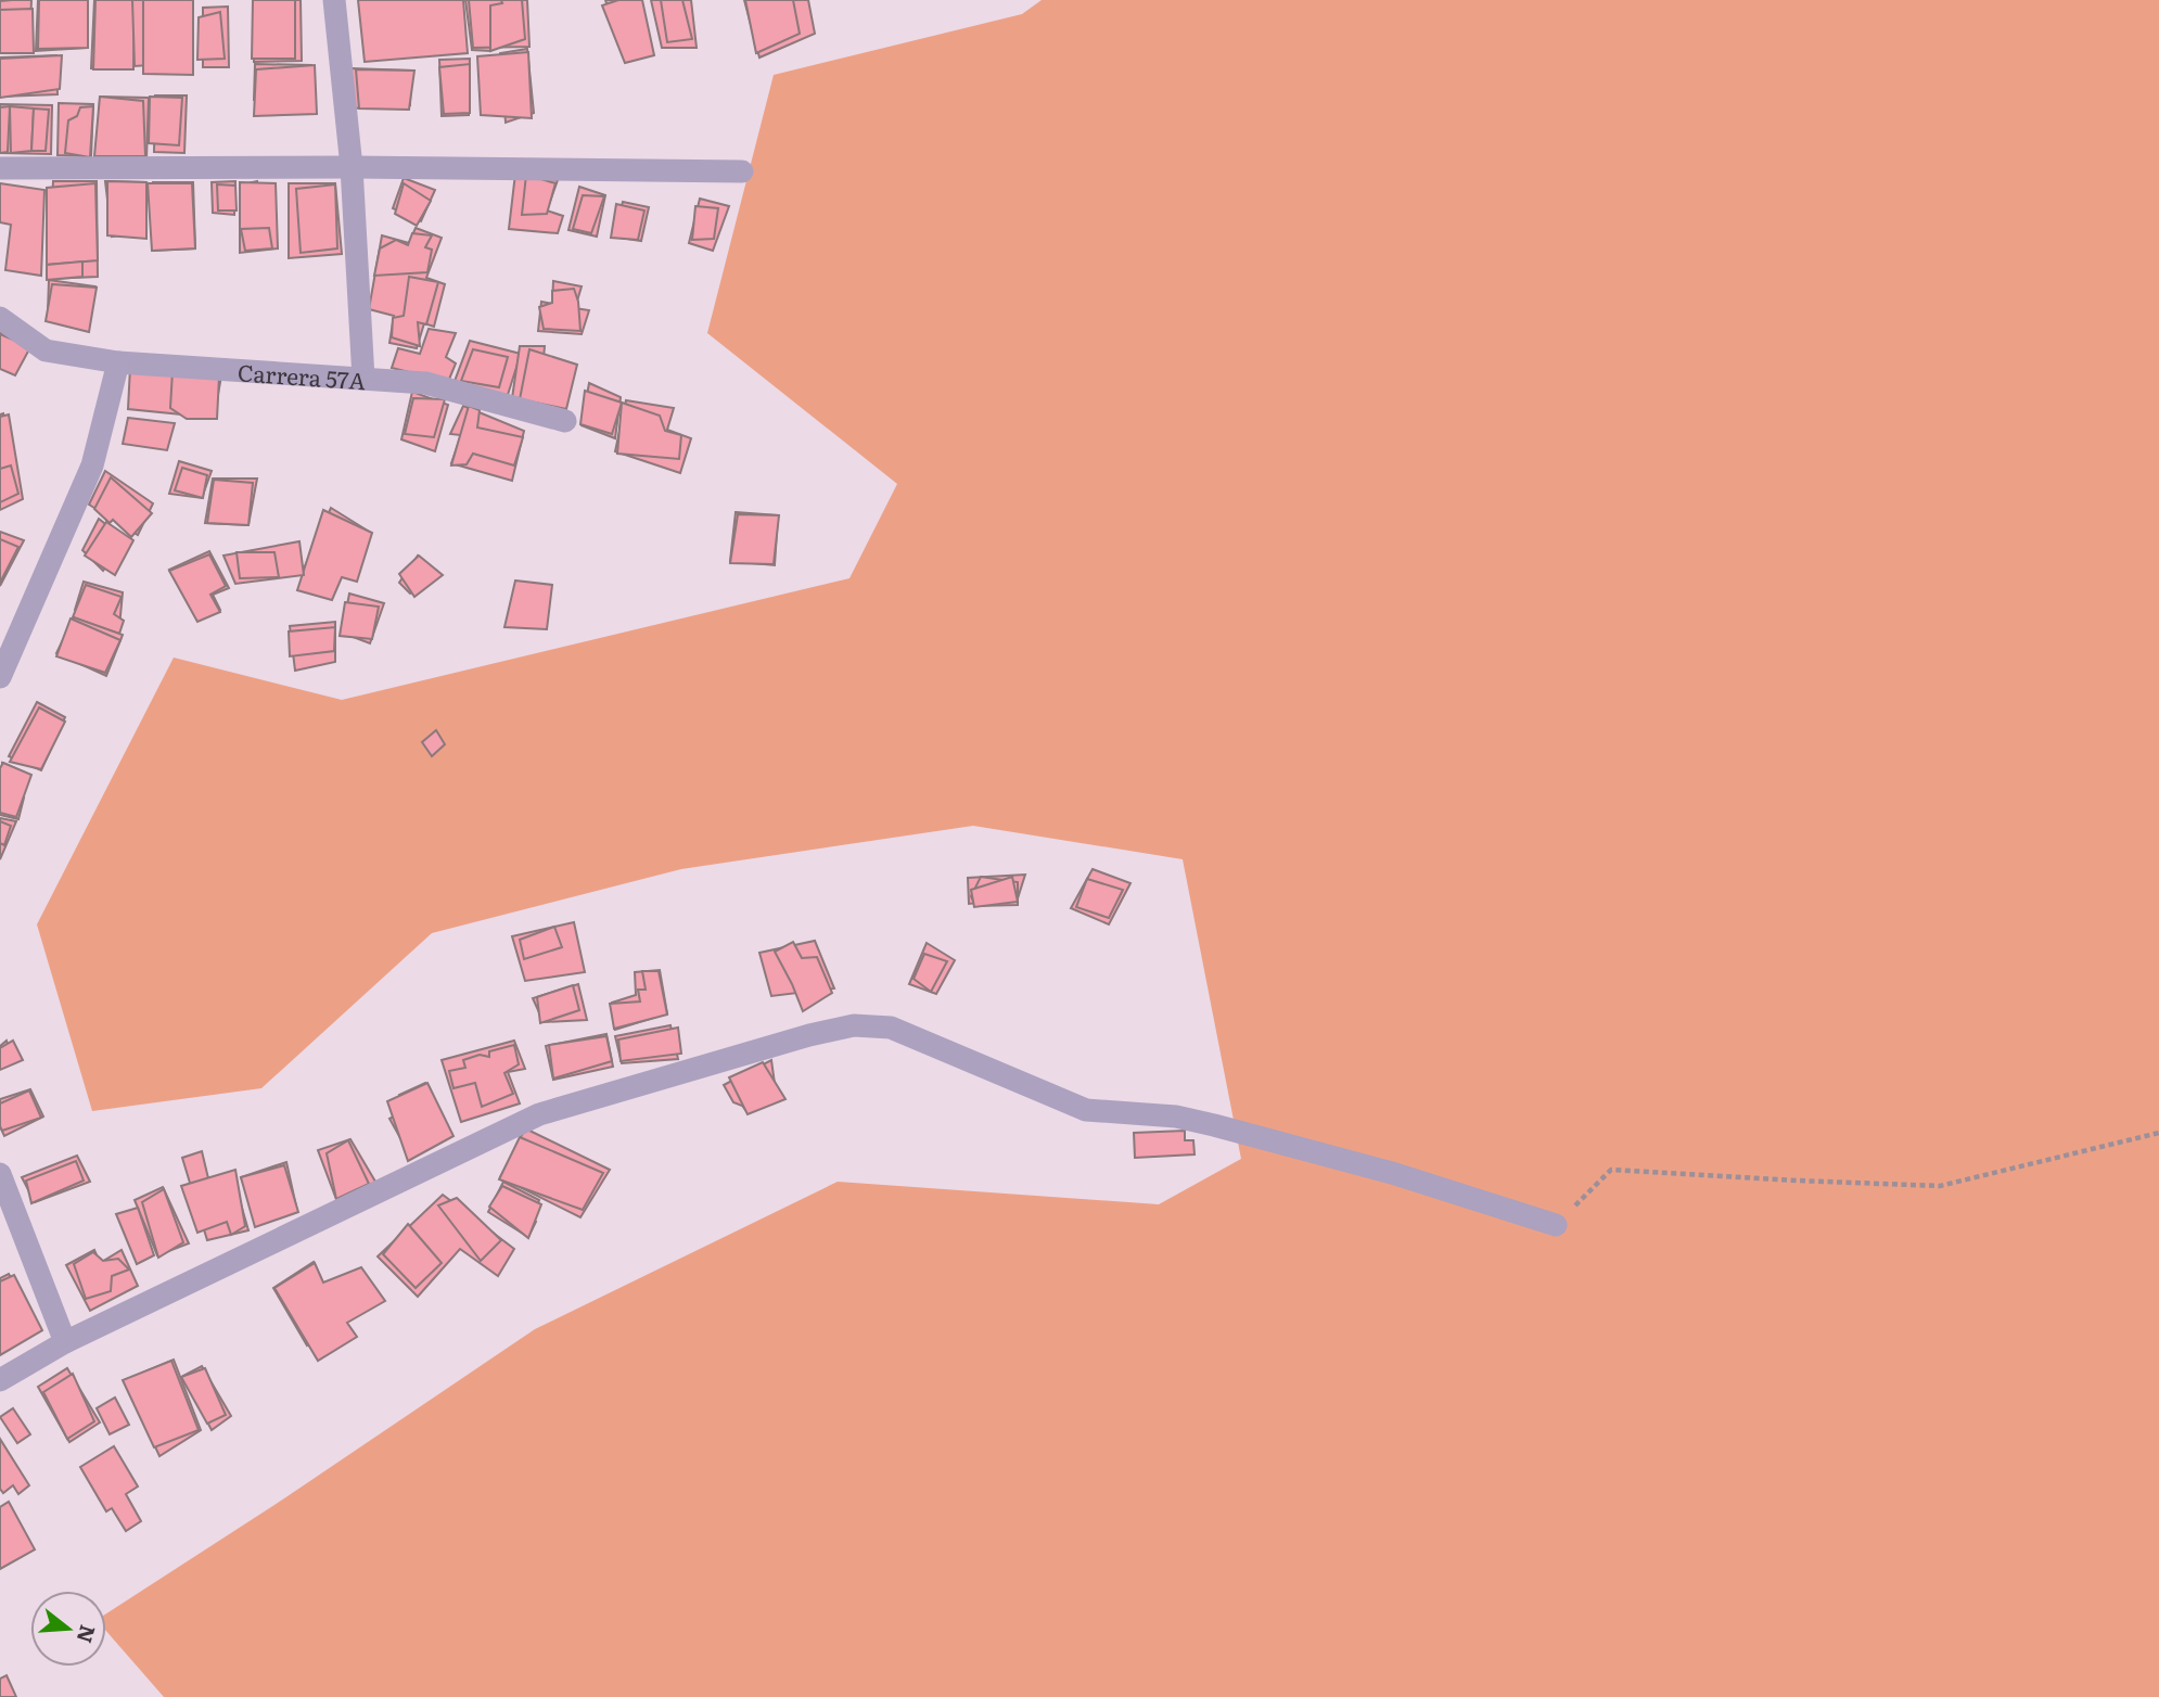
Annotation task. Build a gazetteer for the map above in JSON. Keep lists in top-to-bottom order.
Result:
{
  "streets": {
    "street": ["Carrera 57A"]
  },
  "north": "right"
}
